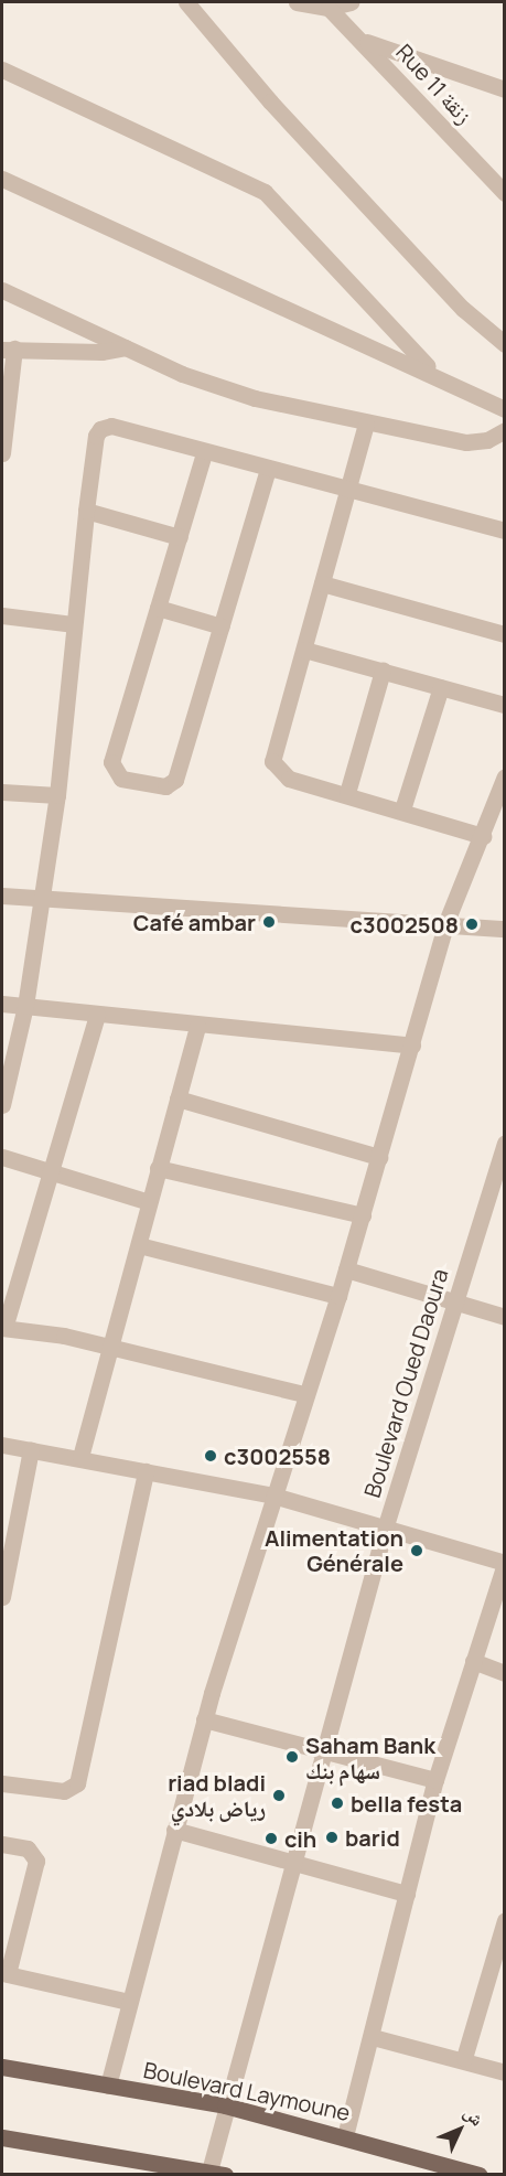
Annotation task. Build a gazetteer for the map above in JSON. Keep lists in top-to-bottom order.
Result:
{
  "streets": {
    "main road": ["Boulevard Laymoune"],
    "street": ["Rue 11 زنقة", "Boulevard Oued Daoura"]
  },
  "crossings": [
    ["Boulevard Oued Daoura", "Boulevard Laymoune"]
  ],
  "places": [
    "Café ambar",
    "c3002508",
    "c3002558",
    "Alimentation Générale",
    "Saham Bank سهام بنك",
    "riad bladi رياض بلادي",
    "bella festa",
    "barid",
    "cih"
  ],
  "north": "top right"
}
